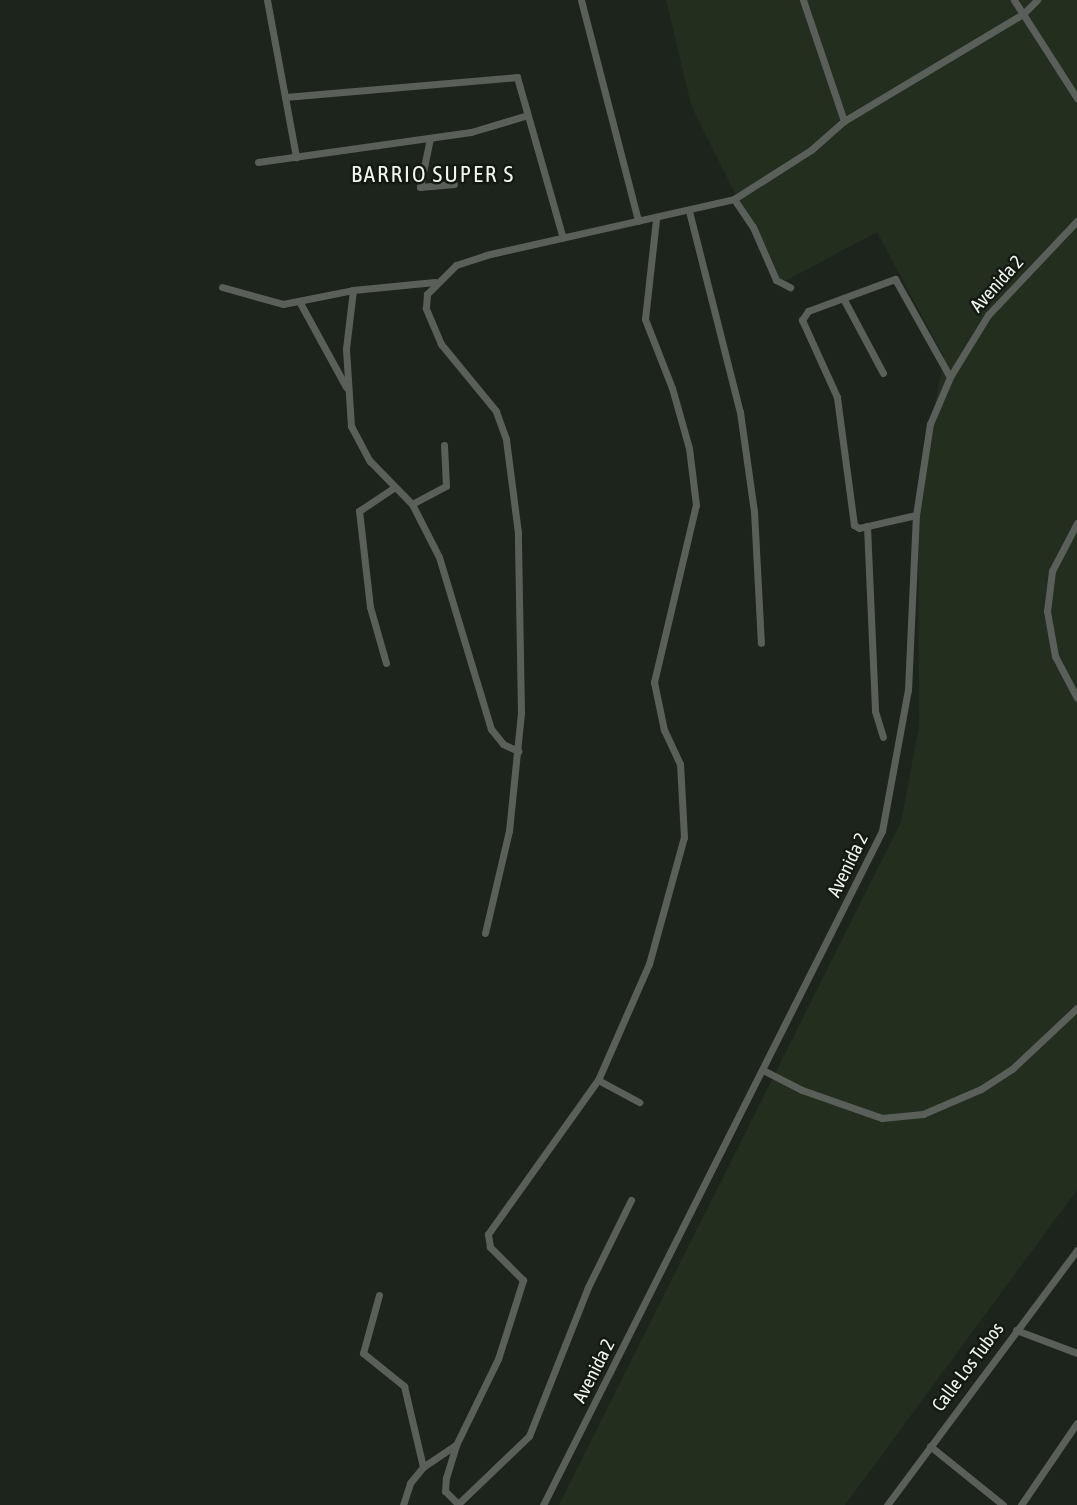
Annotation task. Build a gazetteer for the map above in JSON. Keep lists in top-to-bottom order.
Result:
{
  "streets": {
    "street": ["Avenida 2", "Calle Los Tubos"]
  },
  "districts": ["BARRIO SUPER S"]
}
